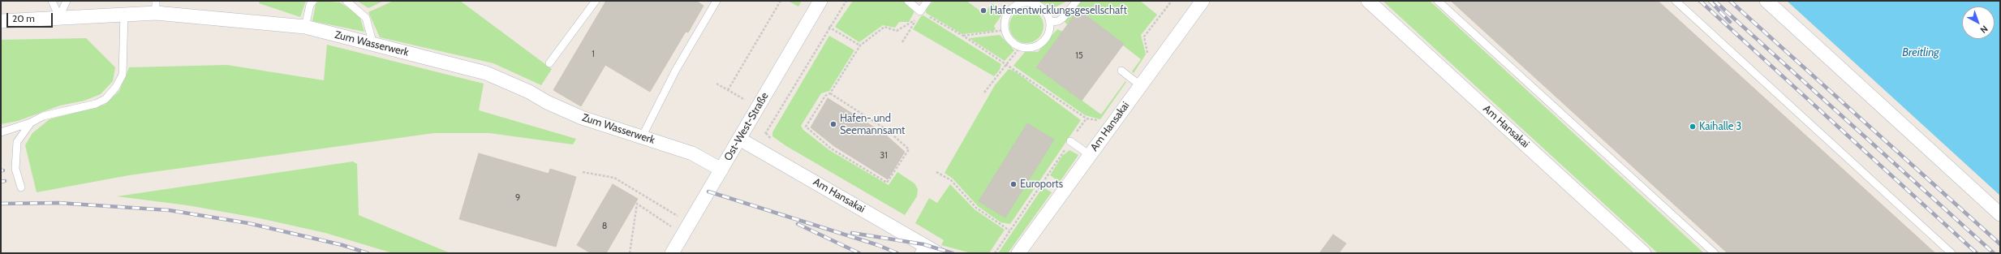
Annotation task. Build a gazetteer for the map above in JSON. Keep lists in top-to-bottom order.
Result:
{
  "streets": {
    "street": ["Zum Wasserwerk", "Ost-West-Straße", "Am Hansakai"]
  },
  "crossings": [
    ["Zum Wasserwerk", "Ost-West-Straße"],
    ["Ost-West-Straße", "Am Hansakai"]
  ],
  "water": ["Breitling"],
  "places": [
    "Hafenentwicklungsgesellschaft",
    "Hafen- und Seemannsamt",
    "Kaihalle 3",
    "Euroports"
  ],
  "house_numbers": [
    "1",
    "15",
    "31",
    "9",
    "8"
  ],
  "scale_bar": "20 m",
  "north": "bottom right"
}
